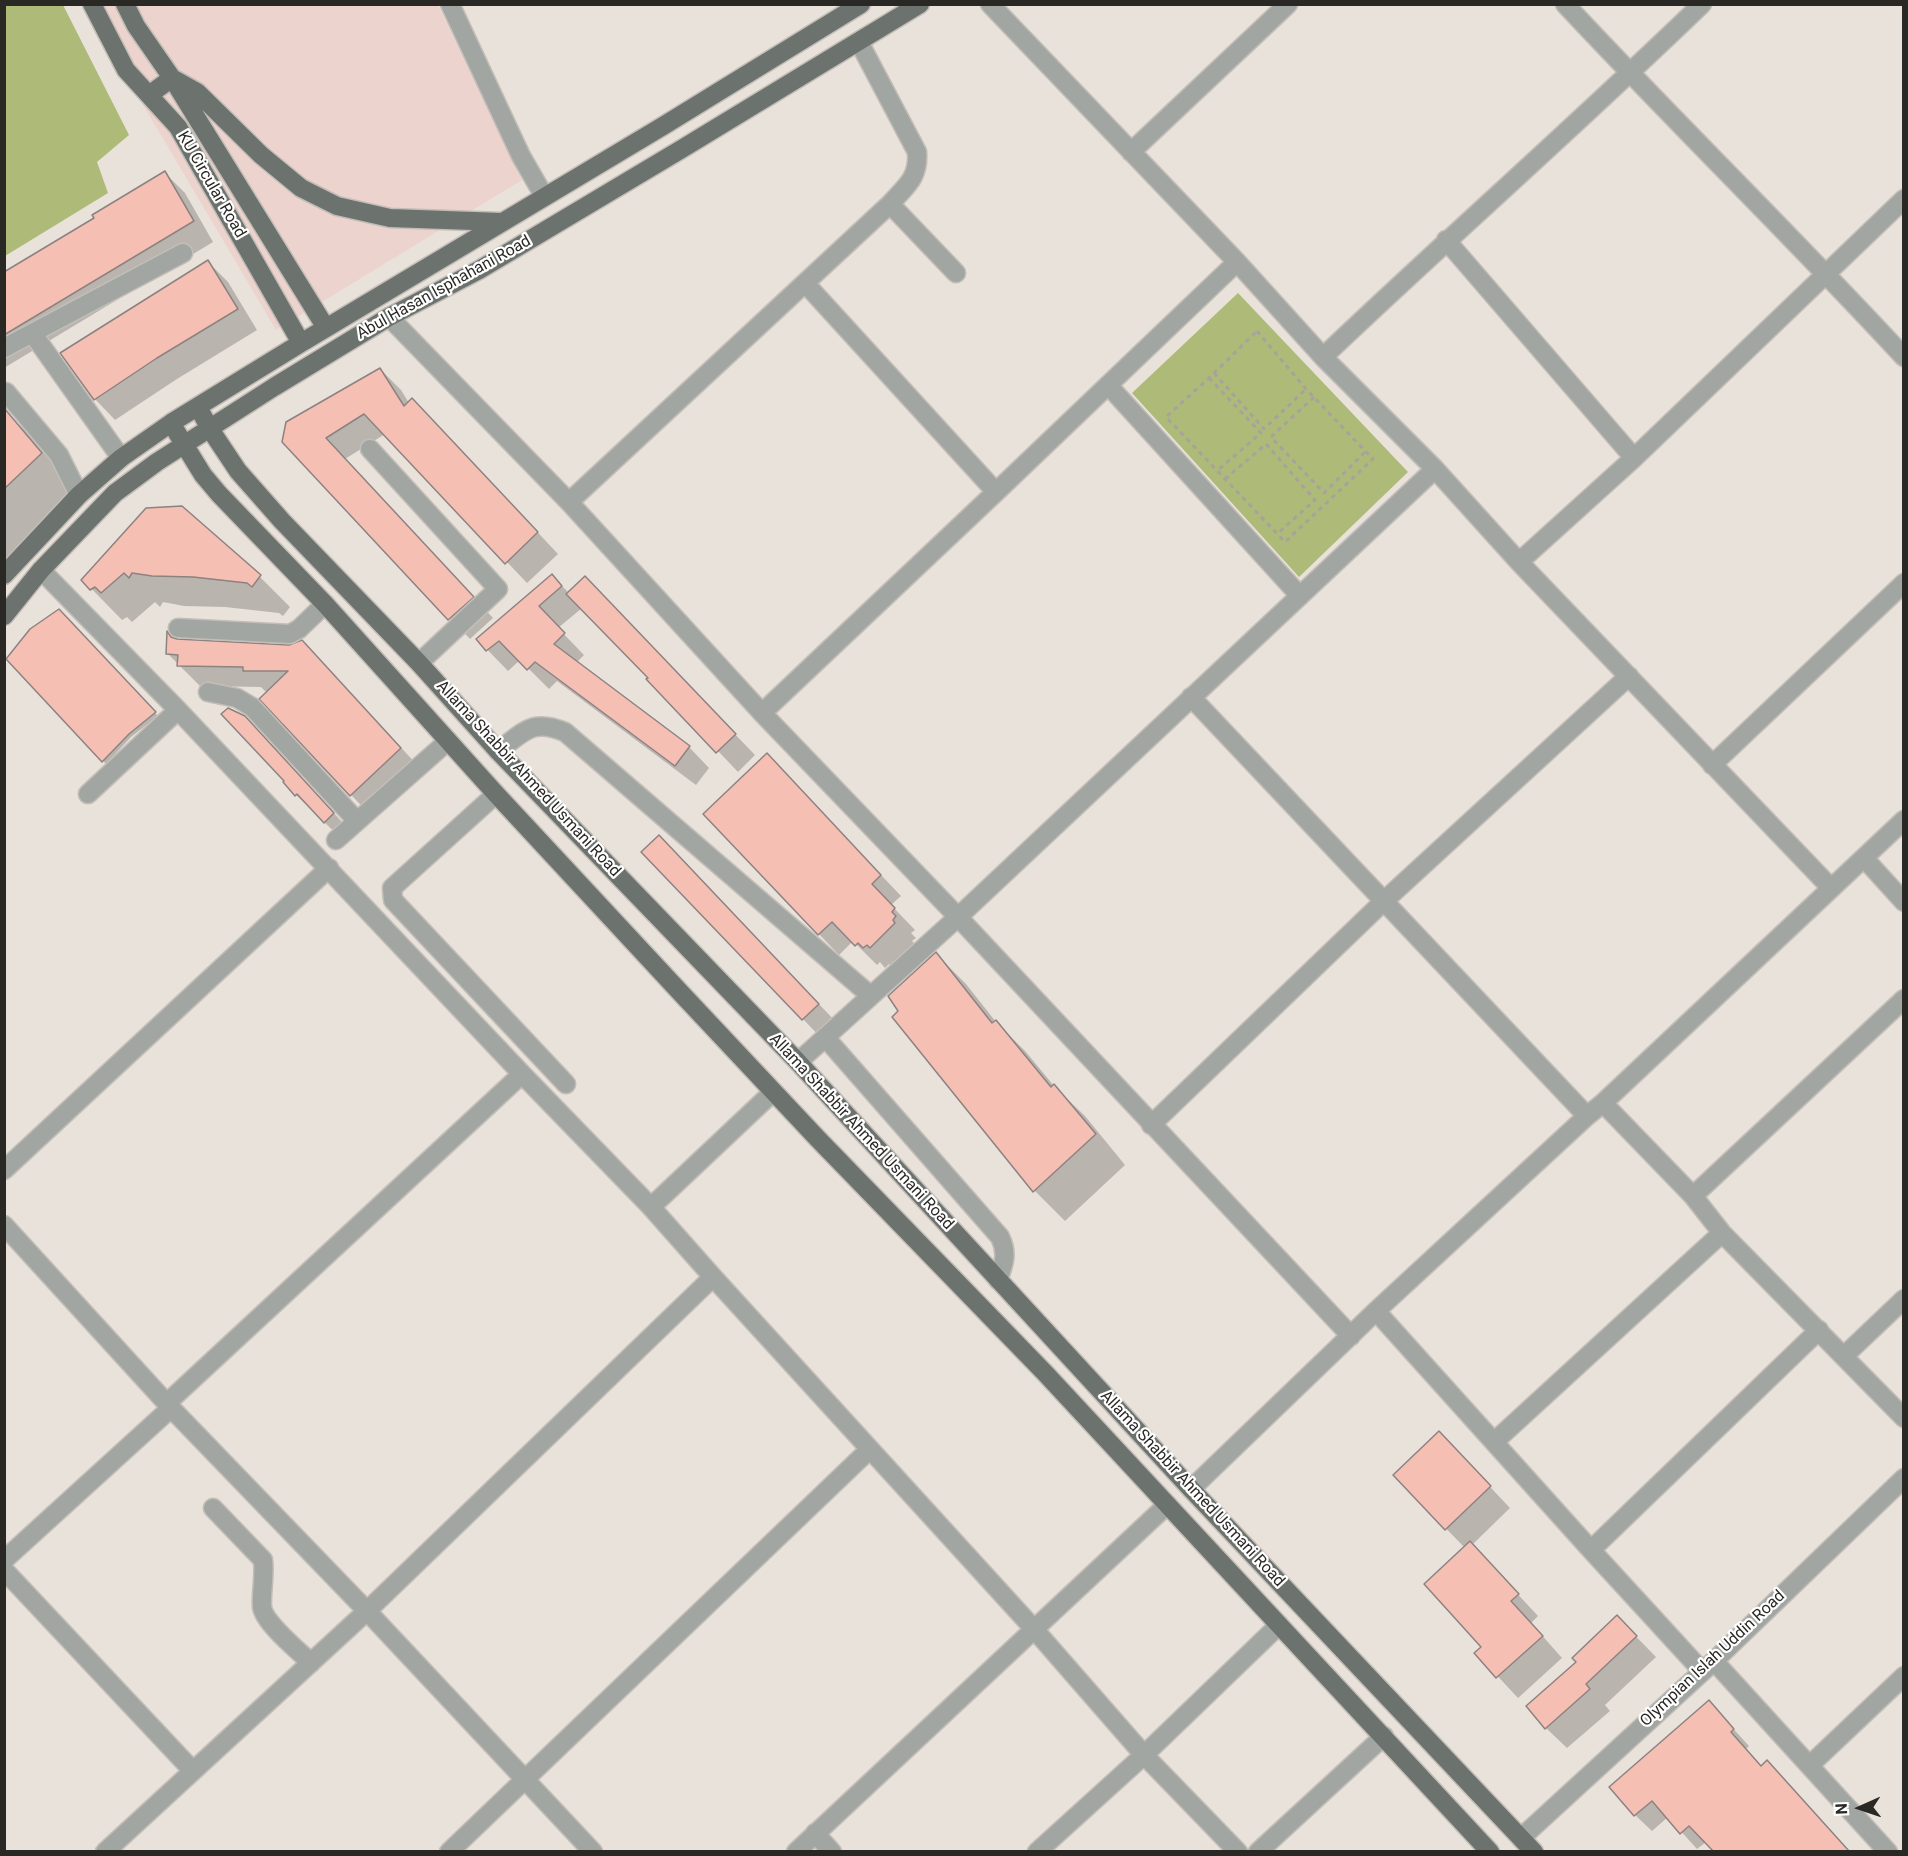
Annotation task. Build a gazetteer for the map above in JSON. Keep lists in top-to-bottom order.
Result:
{
  "streets": {
    "main road": ["KU Circular Road", "Abul Hasan Isphahani Road", "Allama Shabbir Ahmed Usmani Road"],
    "street": ["Olympian Islah Uddin Road"]
  },
  "crossings": [
    ["KU Circular Road", "Abul Hasan Isphahani Road"],
    ["Abul Hasan Isphahani Road", "Allama Shabbir Ahmed Usmani Road"],
    ["Allama Shabbir Ahmed Usmani Road", "Olympian Islah Uddin Road"]
  ],
  "north": "left"
}
